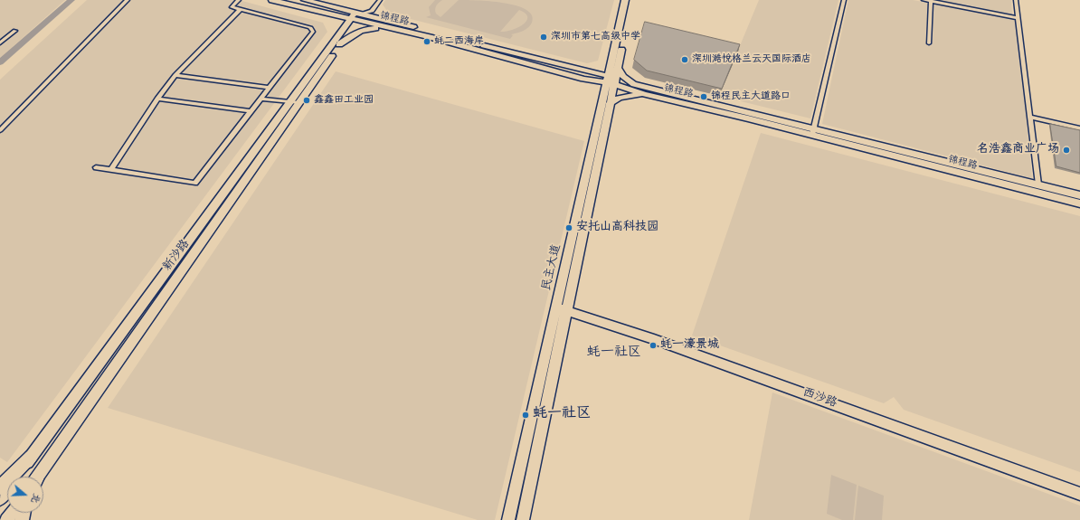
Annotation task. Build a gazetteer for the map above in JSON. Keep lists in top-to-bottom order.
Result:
{
  "streets": {
    "main road": [
      "锦程路",
      "新沙路",
      "民主大道",
      "西沙路"
    ]
  },
  "crossings": [
    ["锦程路", "新沙路"],
    ["锦程路", "民主大道"],
    ["民主大道", "西沙路"]
  ],
  "districts": ["蚝一社区"],
  "places": [
    "深圳市第七高级中学",
    "蚝二西海岸",
    "深圳澔悦格兰云天国际酒店",
    "锦程民主大道路口",
    "鑫鑫田工业园",
    "名浩鑫商业广场",
    "安托山高科技园",
    "蚝一濠景城",
    "蚝一社区"
  ],
  "north": "right"
}
